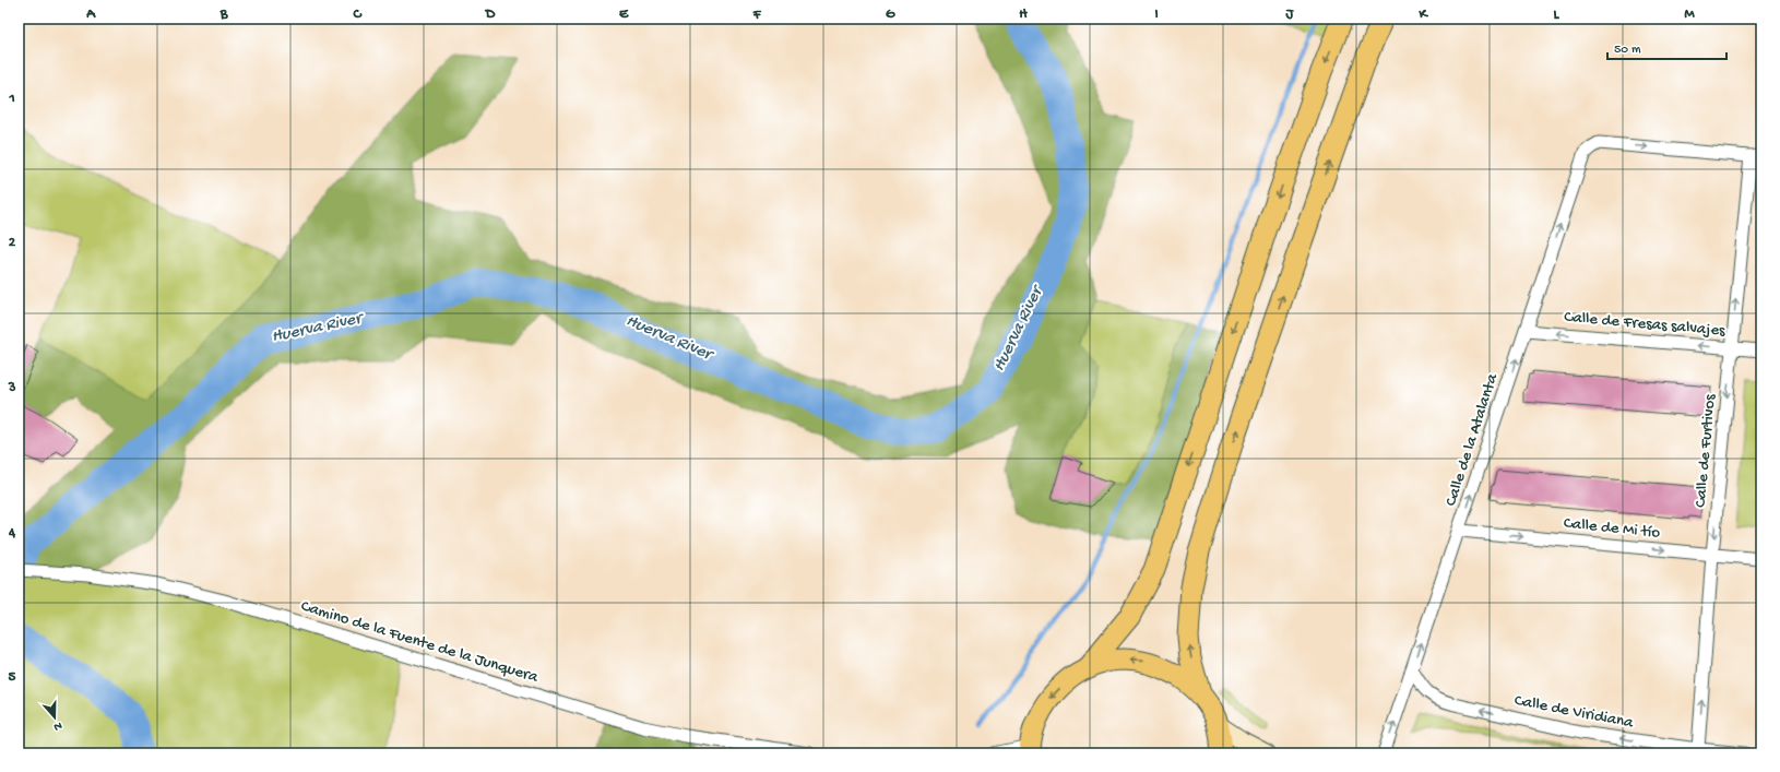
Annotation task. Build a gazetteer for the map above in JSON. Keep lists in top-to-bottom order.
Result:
{
  "streets": {
    "street": [
      "Calle de Fresas salvajes",
      "Calle de la Atalanta",
      "Calle de Furtivos",
      "Calle de Mi tío",
      "Camino de la Fuente de la Junquera",
      "Calle de Viridiana"
    ]
  },
  "crossings": [
    ["Calle de Fresas salvajes", "Calle de la Atalanta"],
    ["Calle de Fresas salvajes", "Calle de Furtivos"],
    ["Calle de la Atalanta", "Calle de Furtivos"],
    ["Calle de la Atalanta", "Calle de Mi tío"],
    ["Calle de la Atalanta", "Calle de Viridiana"],
    ["Calle de Furtivos", "Calle de Mi tío"],
    ["Calle de Furtivos", "Calle de Viridiana"]
  ],
  "one_way": [
    "Calle de Fresas salvajes",
    "Calle de la Atalanta",
    "Calle de Mi tío",
    "Calle de Viridiana"
  ],
  "water": ["Huerva River"],
  "scale_bar": "50 m",
  "north": "bottom",
  "grid": {
    "columns": [
      "A",
      "B",
      "C",
      "D",
      "E",
      "F",
      "G",
      "H",
      "I",
      "J",
      "K",
      "L",
      "M"
    ],
    "rows": [
      "1",
      "2",
      "3",
      "4",
      "5"
    ]
  }
}
